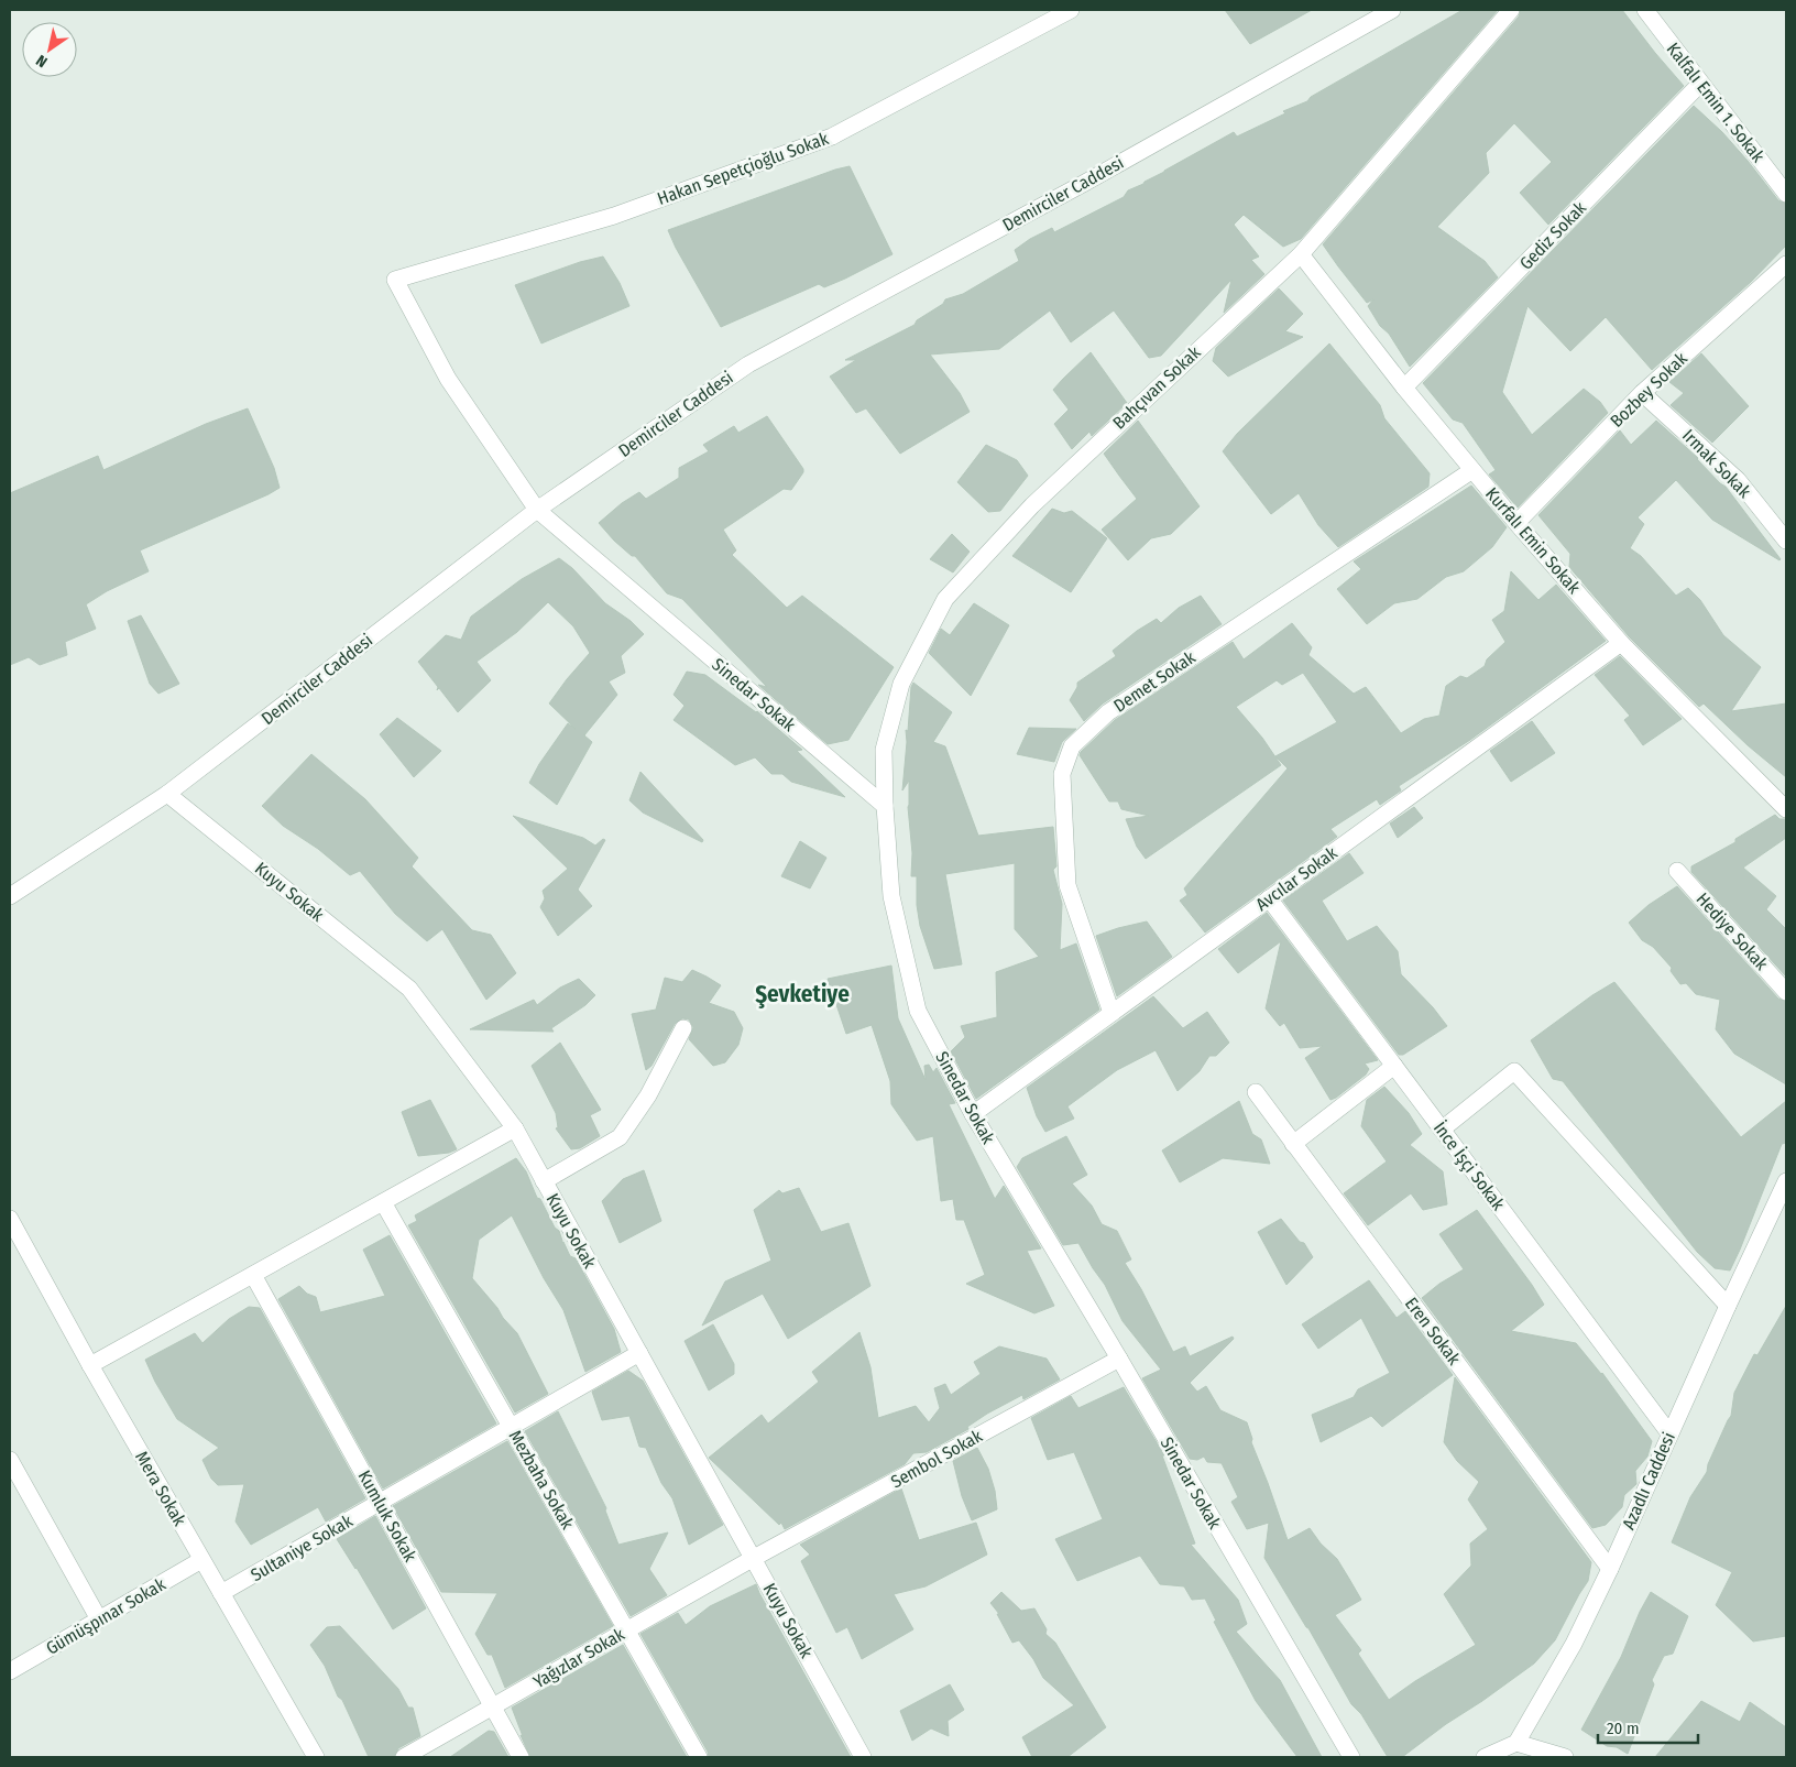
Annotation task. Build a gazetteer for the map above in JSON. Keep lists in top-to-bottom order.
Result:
{
  "streets": {
    "street": [
      "Kalfalı Emin 1. Sokak",
      "Hakan Sepetçioğlu Sokak",
      "Demirciler Caddesi",
      "Gediz Sokak",
      "Bahçıvan Sokak",
      "Bozbey Sokak",
      "Irmak Sokak",
      "Kurfalı Emin Sokak",
      "Demet Sokak",
      "Sinedar Sokak",
      "Avcılar Sokak",
      "Kuyu Sokak",
      "Hediye Sokak",
      "İnce İşçi Sokak",
      "Eren Sokak",
      "Sembol Sokak",
      "Mezbaha Sokak",
      "Azadlı Caddesi",
      "Mera Sokak",
      "Kumluk Sokak",
      "Sultaniye Sokak",
      "Gümüşpınar Sokak",
      "Yağızlar Sokak"
    ]
  },
  "crossings": [
    ["Kalfalı Emin 1. Sokak", "Gediz Sokak"],
    ["Hakan Sepetçioğlu Sokak", "Sinedar Sokak"],
    ["Demirciler Caddesi", "Sinedar Sokak"],
    ["Demirciler Caddesi", "Kuyu Sokak"],
    ["Gediz Sokak", "Kurfalı Emin Sokak"],
    ["Bahçıvan Sokak", "Kurfalı Emin Sokak"],
    ["Bahçıvan Sokak", "Sinedar Sokak"],
    ["Bozbey Sokak", "Irmak Sokak"],
    ["Bozbey Sokak", "Kurfalı Emin Sokak"],
    ["Kurfalı Emin Sokak", "Demet Sokak"],
    ["Kurfalı Emin Sokak", "Avcılar Sokak"],
    ["Demet Sokak", "Avcılar Sokak"],
    ["Sinedar Sokak", "Avcılar Sokak"],
    ["Sinedar Sokak", "Sembol Sokak"],
    ["Avcılar Sokak", "İnce İşçi Sokak"],
    ["Kuyu Sokak", "Sembol Sokak"],
    ["Kuyu Sokak", "Sultaniye Sokak"],
    ["Kuyu Sokak", "Yağızlar Sokak"],
    ["İnce İşçi Sokak", "Azadlı Caddesi"],
    ["Eren Sokak", "Azadlı Caddesi"],
    ["Sembol Sokak", "Yağızlar Sokak"],
    ["Mezbaha Sokak", "Sultaniye Sokak"],
    ["Mezbaha Sokak", "Yağızlar Sokak"],
    ["Mera Sokak", "Sultaniye Sokak"],
    ["Mera Sokak", "Gümüşpınar Sokak"],
    ["Kumluk Sokak", "Sultaniye Sokak"],
    ["Kumluk Sokak", "Yağızlar Sokak"]
  ],
  "districts": ["Şevketiye"],
  "scale_bar": "20 m",
  "north": "bottom left"
}
